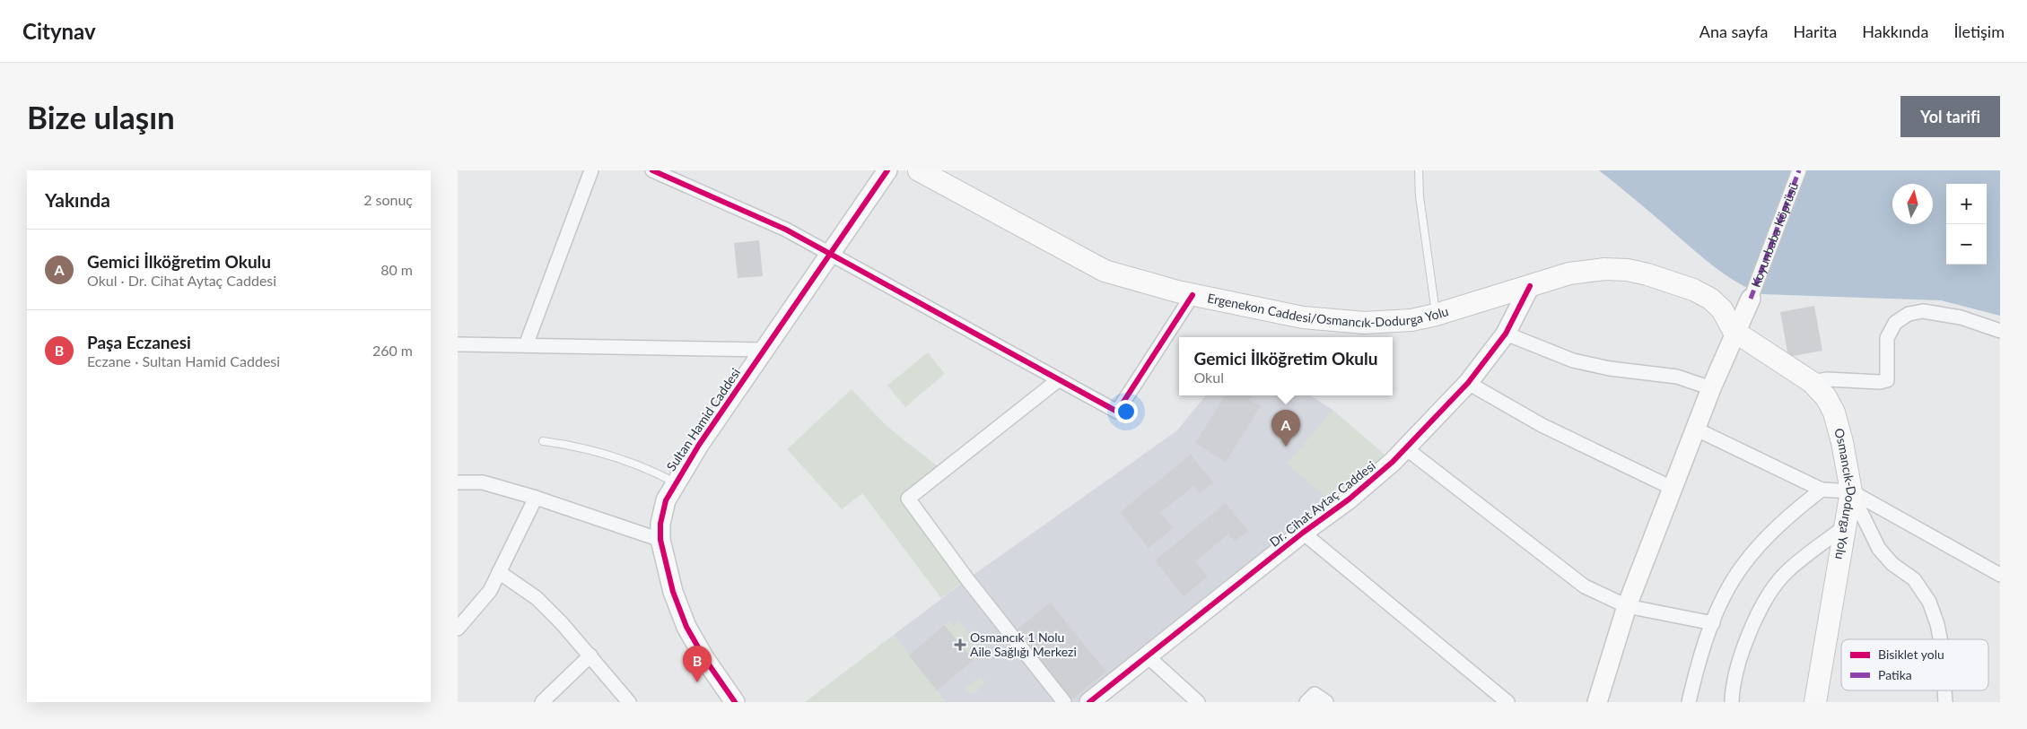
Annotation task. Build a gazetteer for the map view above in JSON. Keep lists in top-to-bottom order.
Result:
{
  "streets": {
    "main road": ["Ergenekon Caddesi/Osmancık-Dodurga Yolu", "Osmancık-Dodurga Yolu"],
    "street": ["Koyunbaba Köprüsü", "Sultan Hamid Caddesi", "Dr. Cihat Aytaç Caddesi"]
  },
  "crossings": [
    ["Ergenekon Caddesi/Osmancık-Dodurga Yolu", "Osmancık-Dodurga Yolu"],
    ["Ergenekon Caddesi/Osmancık-Dodurga Yolu", "Dr. Cihat Aytaç Caddesi"]
  ],
  "places": {
    "health": ["Osmancık 1 Nolu Aile Sağlığı Merkezi"]
  },
  "legend": ["Bisiklet yolu", "Patika"],
  "north": "top",
  "page": {
    "header": "Citynav",
    "nav": [
      "Ana sayfa",
      "Harita",
      "Hakkında",
      "İletişim"
    ],
    "buttons": "Yol tarifi",
    "title": "Bize ulaşın",
    "heading": ["Yakında", "2 sonuç"],
    "map_buttons": ["+", "−"],
    "list": [
      {
        "mark": "A",
        "name": "Gemici İlköğretim Okulu",
        "note": "Okul · Dr. Cihat Aytaç Caddesi",
        "value": "80 m"
      },
      {
        "mark": "B",
        "name": "Paşa Eczanesi",
        "note": "Eczane · Sultan Hamid Caddesi",
        "value": "260 m"
      }
    ],
    "popup": ["Gemici İlköğretim Okulu", "Okul"],
    "pins": ["A", "B"]
  }
}
